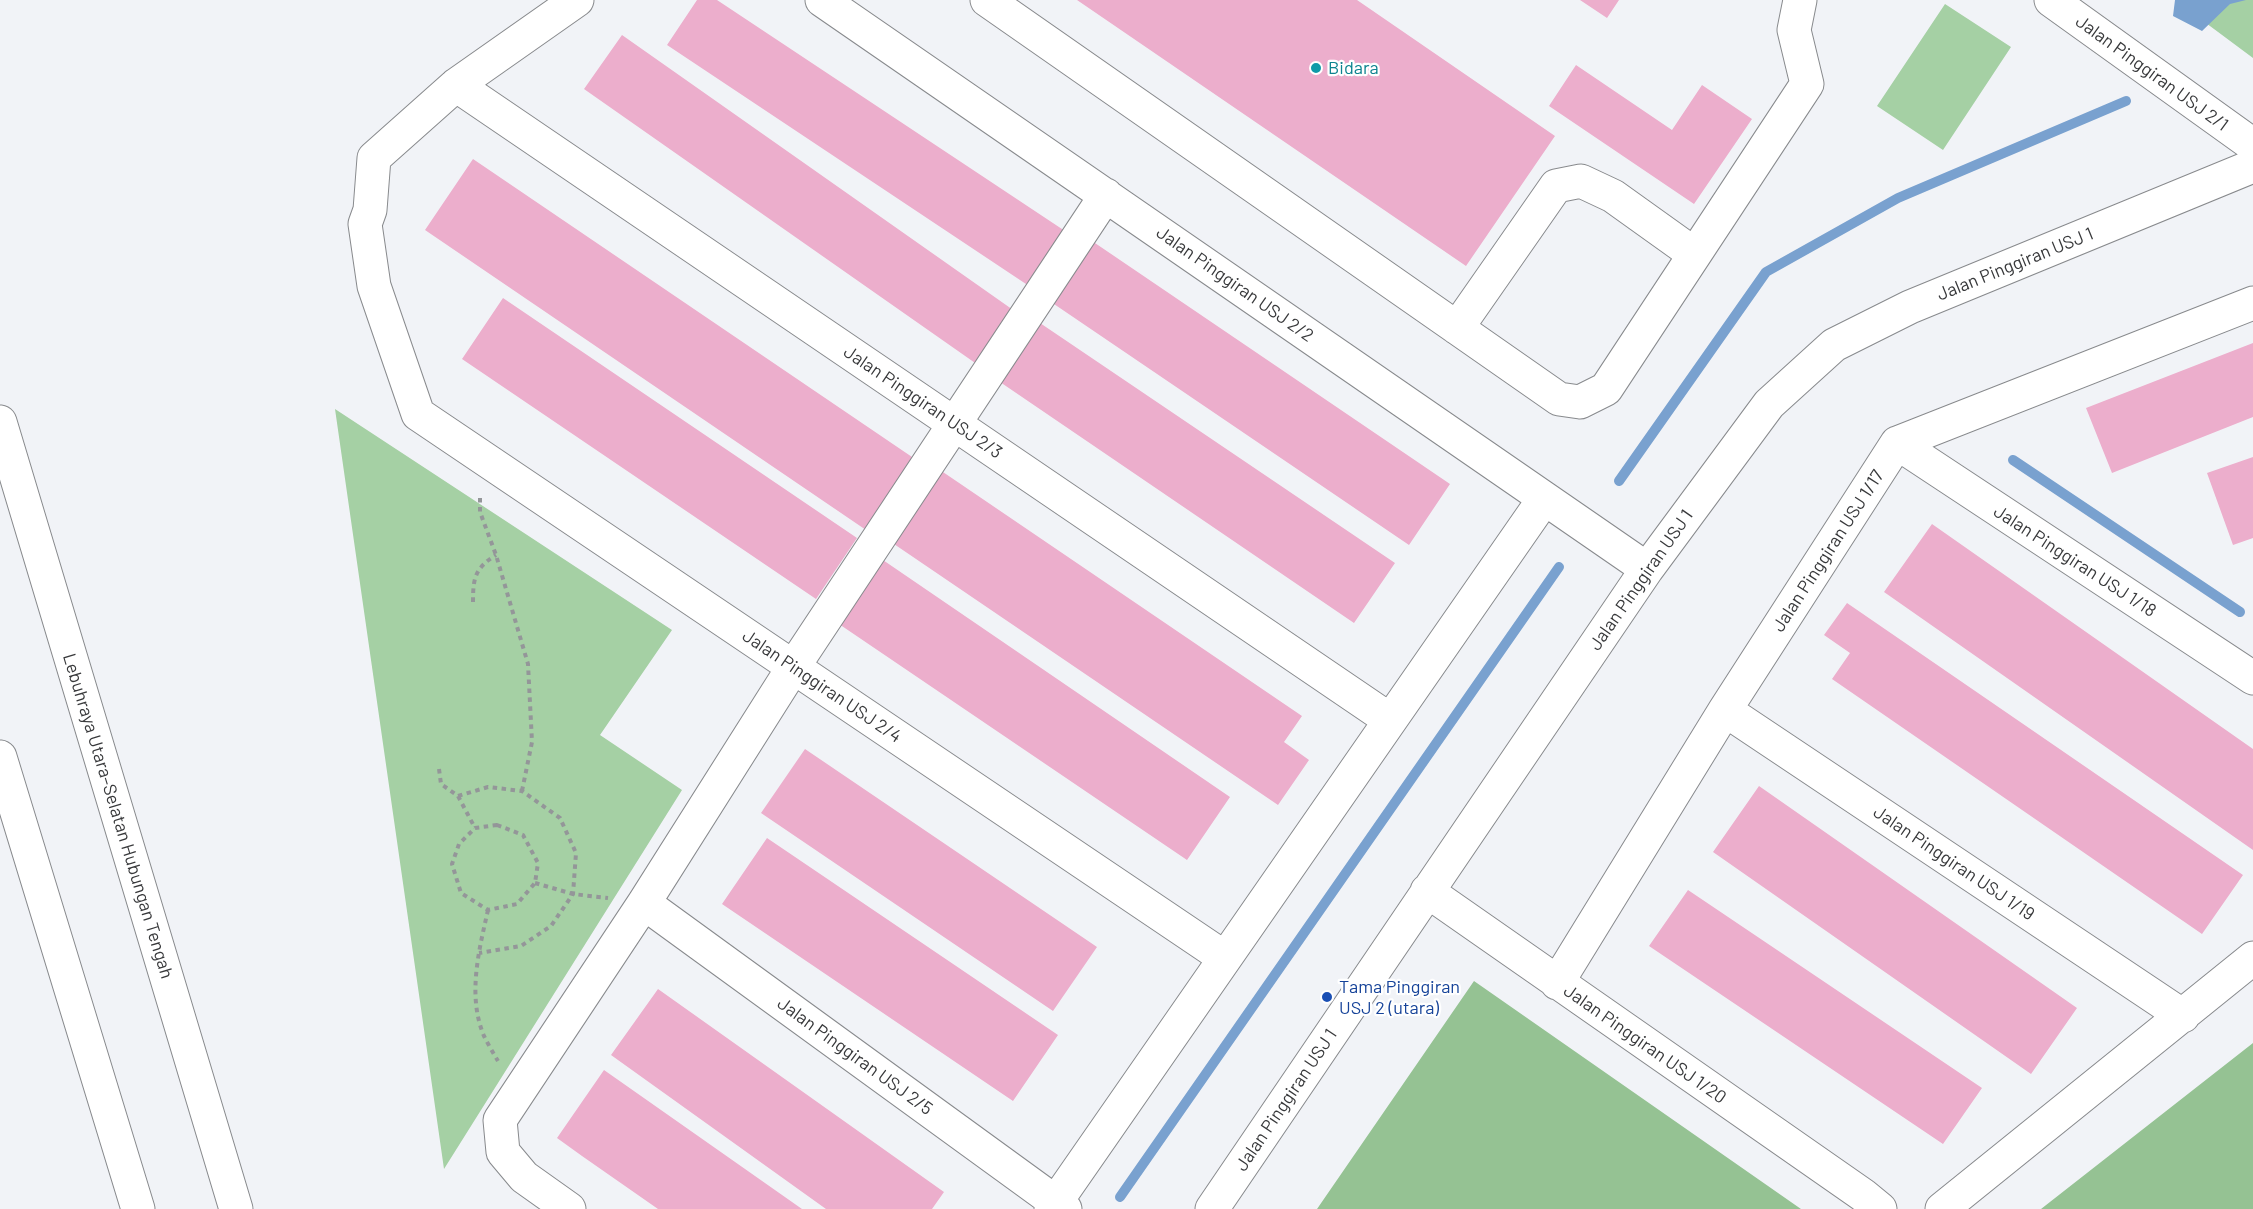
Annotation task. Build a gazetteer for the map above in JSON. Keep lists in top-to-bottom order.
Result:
{
  "streets": {
    "main road": [
      "Jalan Pinggiran USJ 2/1",
      "Jalan Pinggiran USJ 1",
      "Jalan Pinggiran USJ 2/2",
      "Jalan Pinggiran USJ 2/3",
      "Jalan Pinggiran USJ 1/17",
      "Jalan Pinggiran USJ 1/18",
      "Jalan Pinggiran USJ 2/4",
      "Lebuhraya Utara–Selatan Hubungan Tengah",
      "Jalan Pinggiran USJ 1/19",
      "Jalan Pinggiran USJ 1/20",
      "Jalan Pinggiran USJ 2/5"
    ]
  },
  "crossings": [
    ["Jalan Pinggiran USJ 1", "Jalan Pinggiran USJ 2/2"],
    ["Jalan Pinggiran USJ 1", "Jalan Pinggiran USJ 1/20"],
    ["Jalan Pinggiran USJ 2/3", "Jalan Pinggiran USJ 2/4"],
    ["Jalan Pinggiran USJ 1/17", "Jalan Pinggiran USJ 1/18"],
    ["Jalan Pinggiran USJ 1/17", "Jalan Pinggiran USJ 1/19"],
    ["Jalan Pinggiran USJ 1/17", "Jalan Pinggiran USJ 1/20"]
  ],
  "places": ["Bidara", "Tama Pinggiran USJ 2 (utara)"]
}
